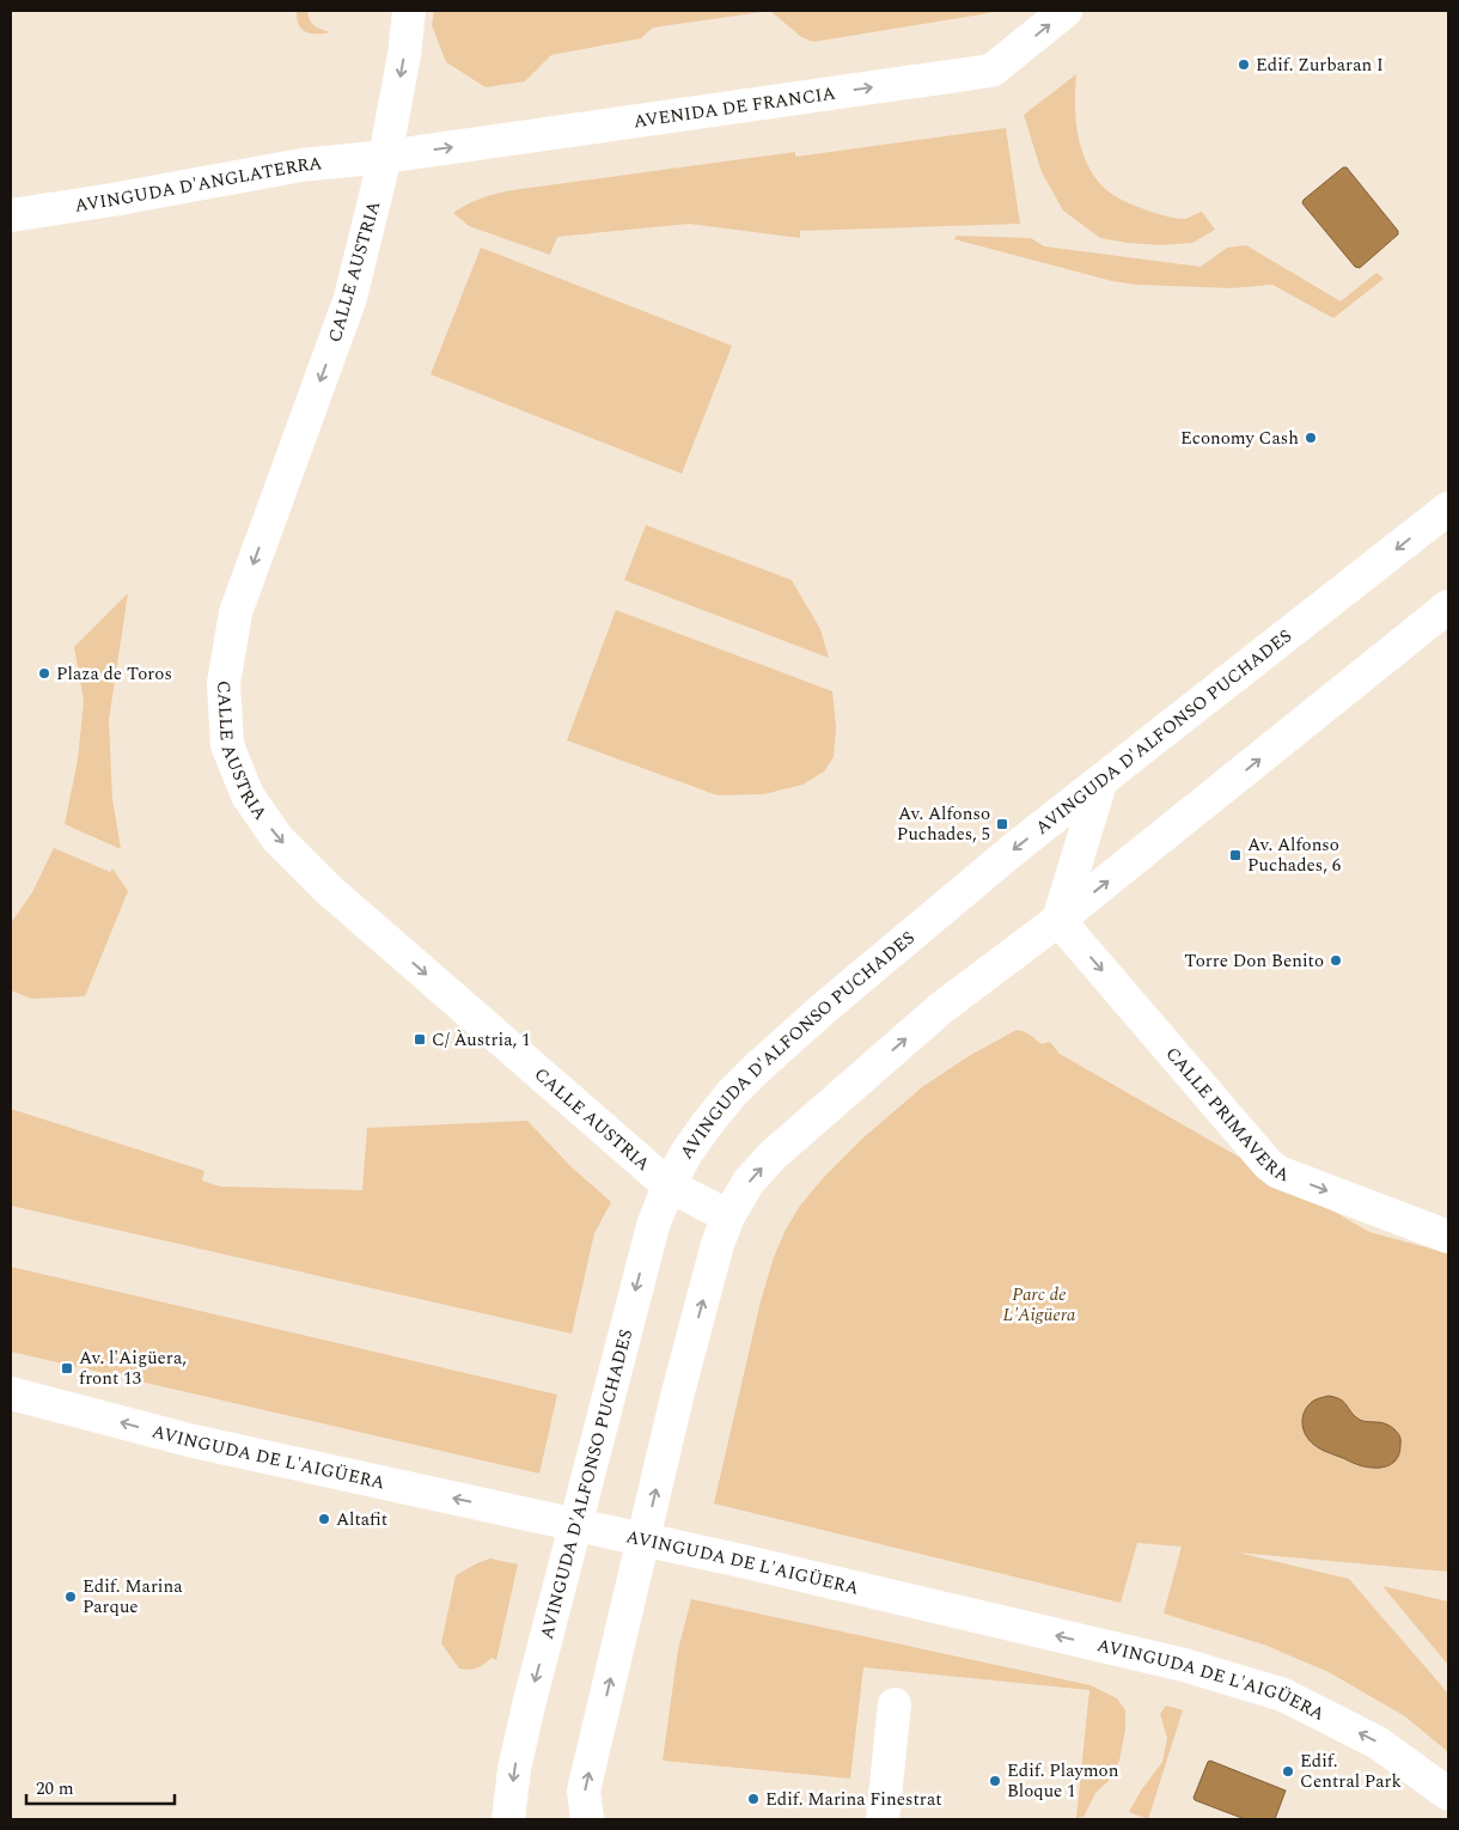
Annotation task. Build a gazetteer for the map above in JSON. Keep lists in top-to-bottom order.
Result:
{
  "streets": {
    "street": [
      "AVENIDA DE FRANCIA",
      "AVINGUDA D'ANGLATERRA",
      "CALLE AUSTRIA",
      "AVINGUDA D'ALFONSO PUCHADES",
      "CALLE PRIMAVERA",
      "AVINGUDA DE L'AIGÜERA"
    ]
  },
  "crossings": [
    ["AVENIDA DE FRANCIA", "AVINGUDA D'ANGLATERRA"],
    ["AVENIDA DE FRANCIA", "CALLE AUSTRIA"],
    ["AVINGUDA D'ANGLATERRA", "CALLE AUSTRIA"],
    ["CALLE AUSTRIA", "AVINGUDA D'ALFONSO PUCHADES"]
  ],
  "one_way": [
    "AVENIDA DE FRANCIA",
    "CALLE AUSTRIA",
    "CALLE PRIMAVERA",
    "AVINGUDA DE L'AIGÜERA"
  ],
  "parks": ["Parc de L'Aigüera"],
  "places": {
    "other": [
      "Edif. Zurbaran I",
      "Economy Cash",
      "Plaza de Toros",
      "Torre Don Benito",
      "Altafit",
      "Edif. Marina Parque",
      "Edif. Central Park",
      "Edif. Playmon Bloque 1",
      "Edif. Marina Finestrat"
    ],
    "transit": [
      "Av. Alfonso Puchades, 5",
      "Av. Alfonso Puchades, 6",
      "C/ Àustria, 1",
      "Av. l'Aigüera, front 13"
    ]
  },
  "scale_bar": "20 m"
}
